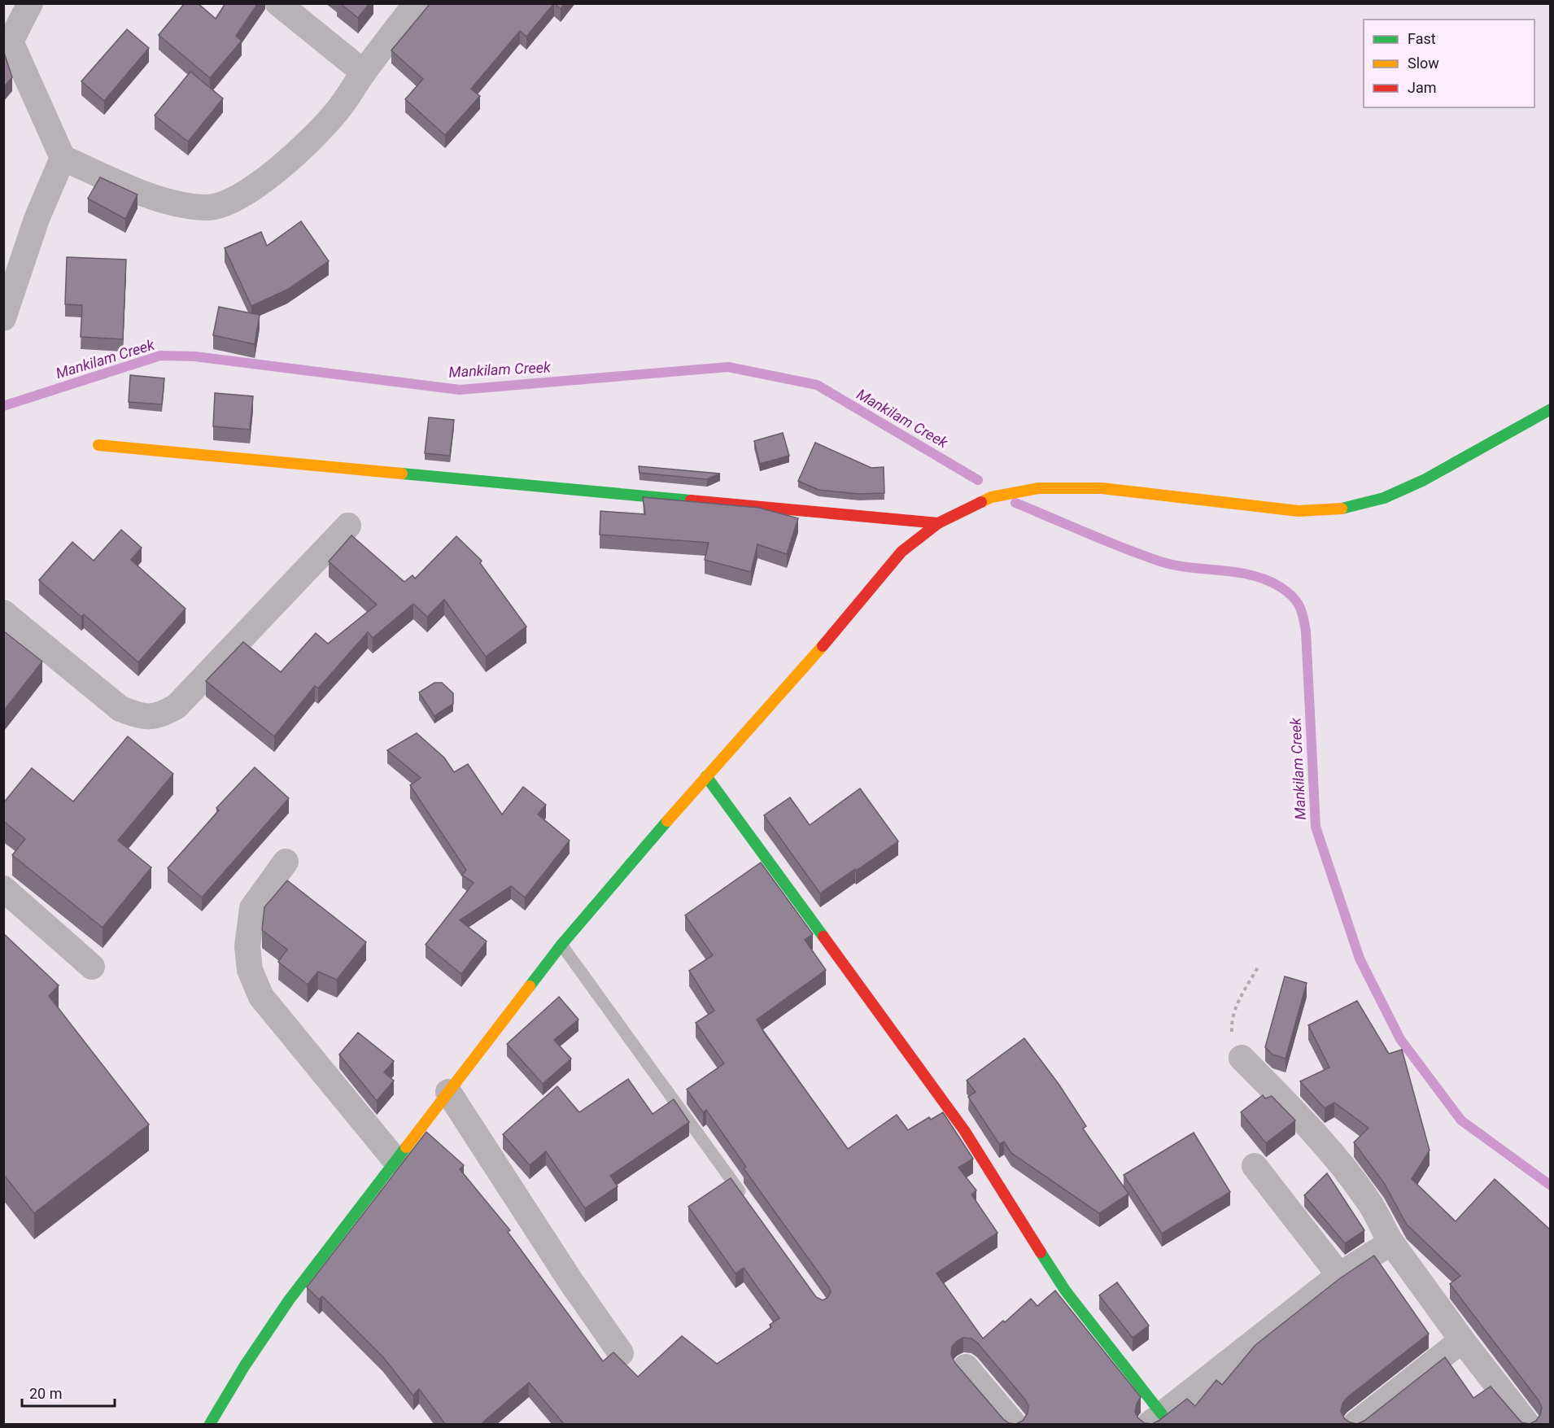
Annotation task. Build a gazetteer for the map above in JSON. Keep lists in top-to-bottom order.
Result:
{
  "water": ["Mankilam Creek"],
  "legend": ["Fast", "Slow", "Jam"],
  "scale_bar": "20 m"
}
